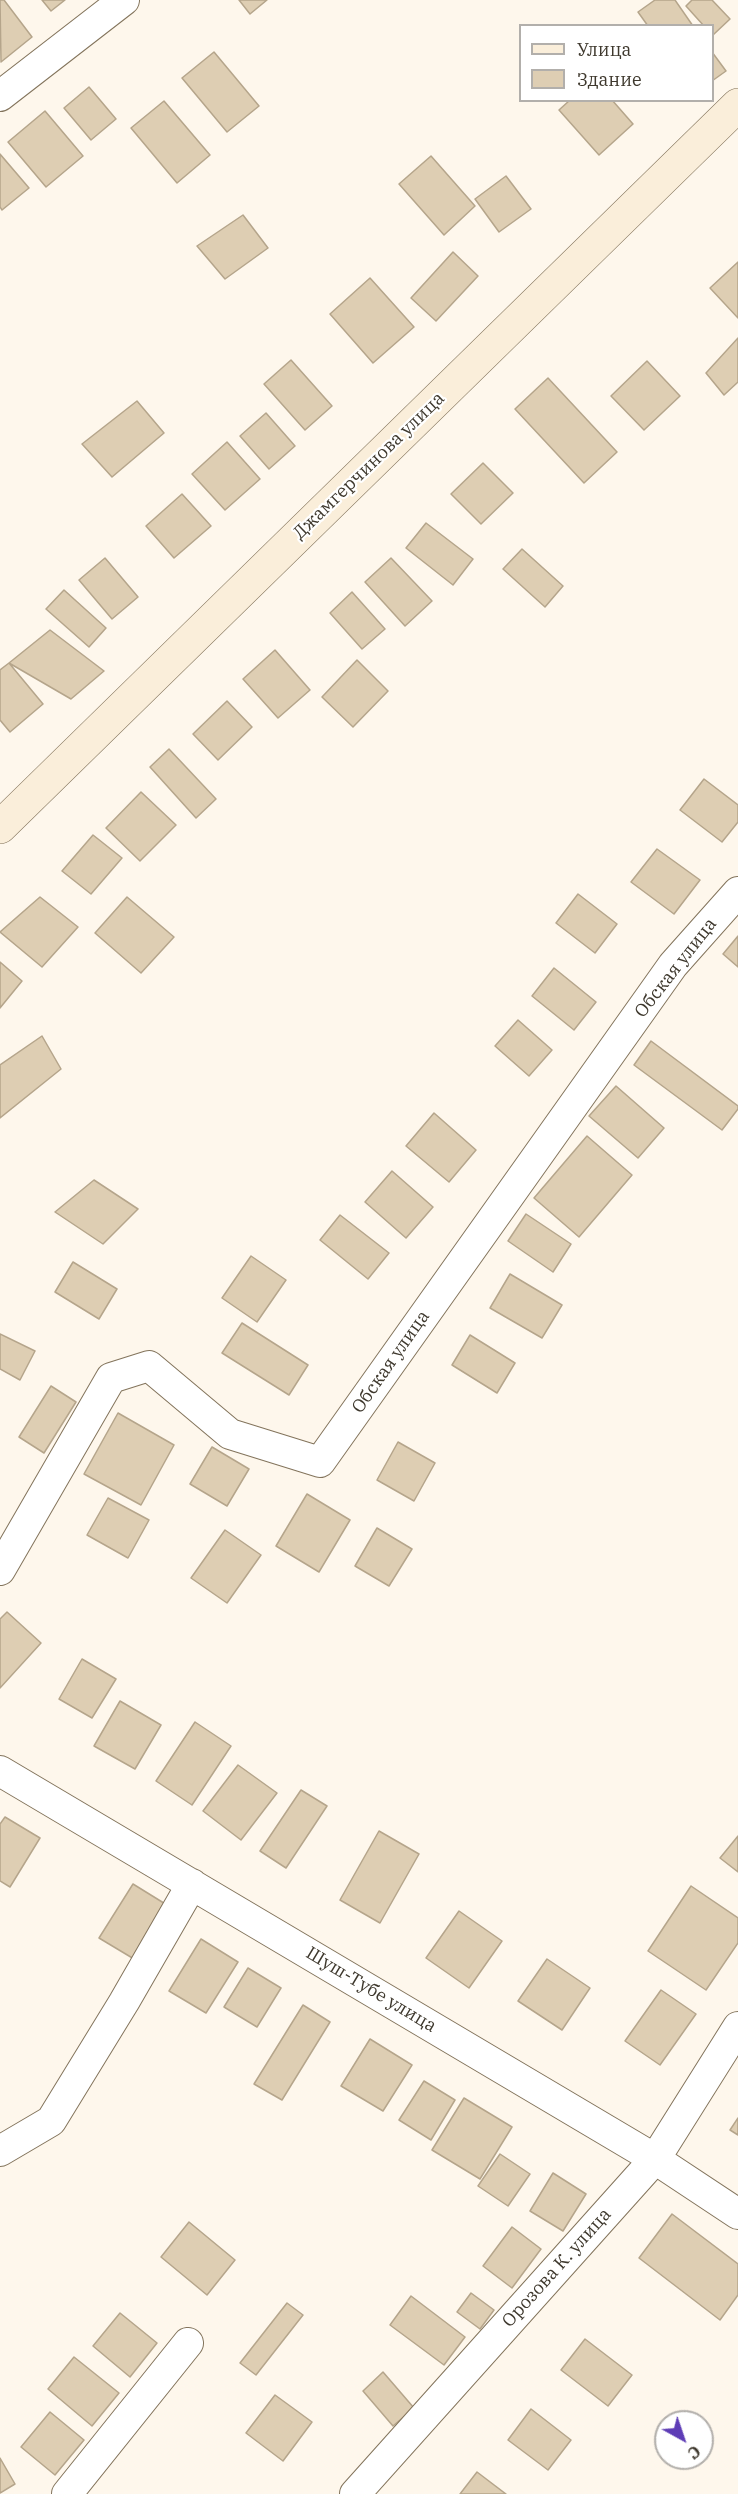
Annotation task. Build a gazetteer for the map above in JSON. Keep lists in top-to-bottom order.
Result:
{
  "streets": {
    "street": [
      "Джамгерчинова улица",
      "Обская улица",
      "Шуш-Тубе улица",
      "Орозова К. улица"
    ]
  },
  "crossings": [
    ["Шуш-Тубе улица", "Орозова К. улица"]
  ],
  "legend": ["Улица", "Здание"],
  "north": "bottom right"
}
